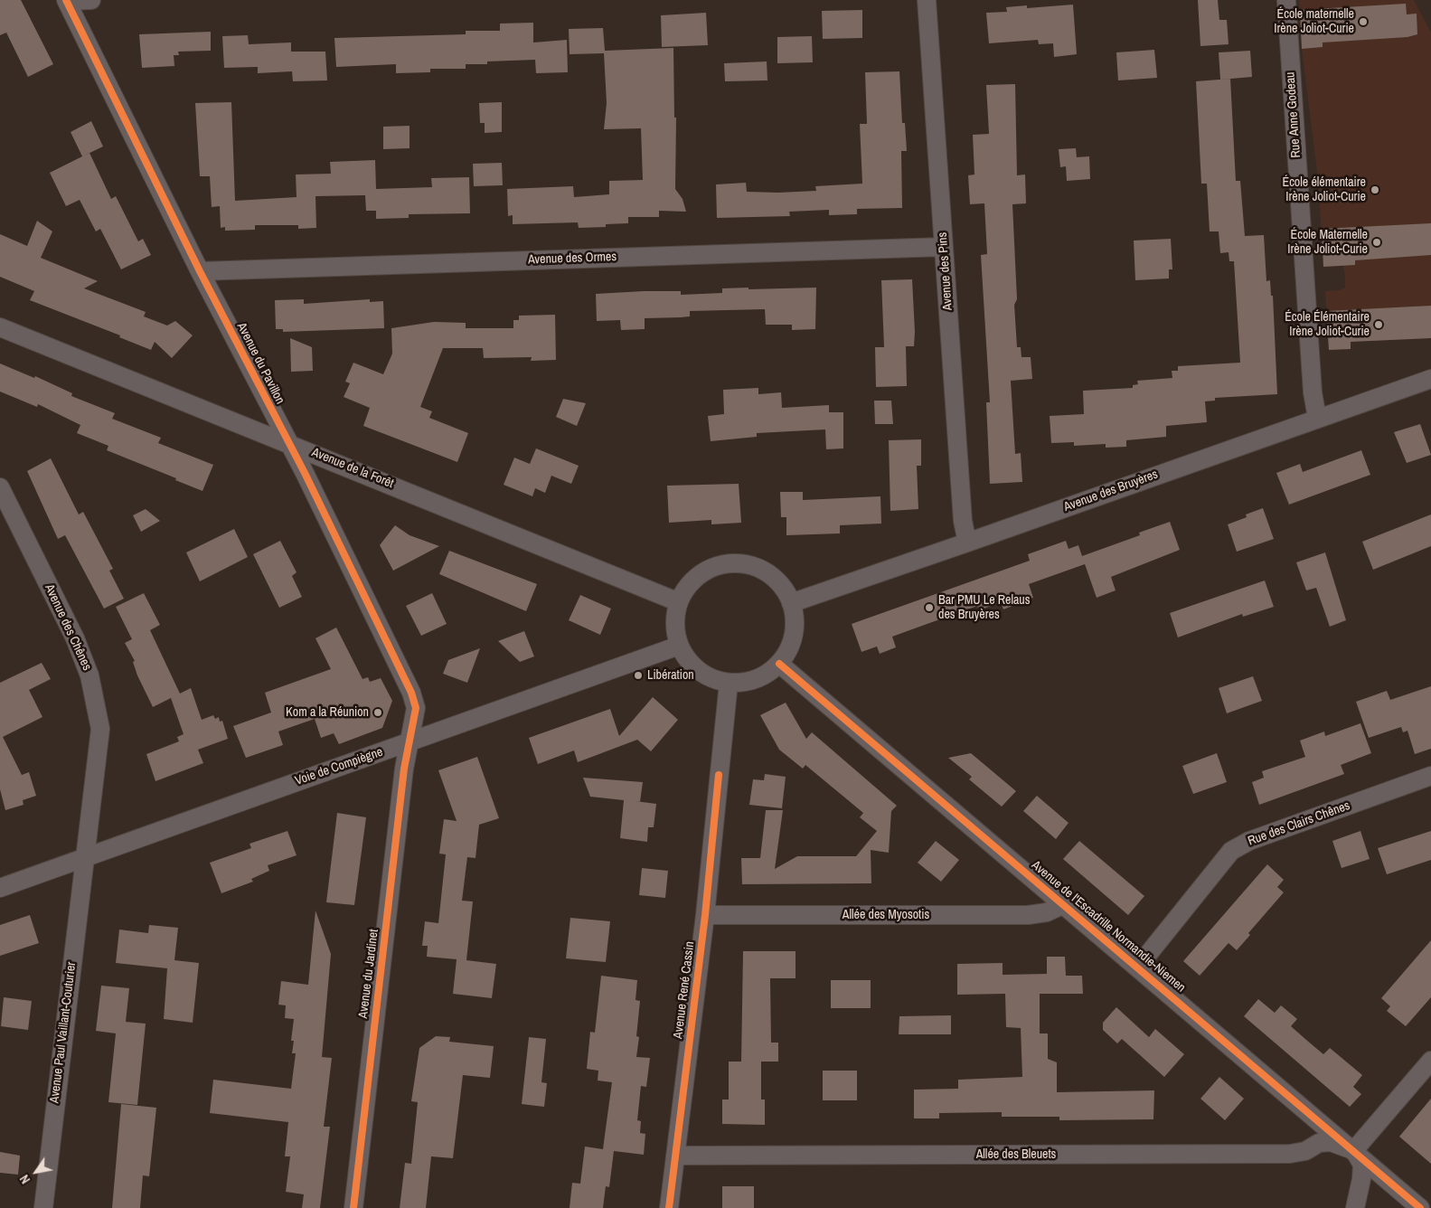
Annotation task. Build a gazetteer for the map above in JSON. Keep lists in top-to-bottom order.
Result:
{
  "streets": {
    "street": [
      "Rue Anne Godeau",
      "Avenue des Ormes",
      "Avenue des Pins",
      "Avenue du Pavillon",
      "Avenue de la Forêt",
      "Avenue des Bruyères",
      "Avenue des Chênes",
      "Voie de Compiègne",
      "Rue des Clairs Chênes",
      "Allée des Myosotis",
      "Avenue de l'Escadrille Normandie-Niemen",
      "Avenue du Jardinet",
      "Avenue René Cassin",
      "Avenue Paul Vaillant-Couturier",
      "Allée des Bleuets"
    ]
  },
  "crossings": [
    ["Rue Anne Godeau", "Avenue des Bruyères"],
    ["Avenue des Ormes", "Avenue des Pins"],
    ["Avenue des Ormes", "Avenue du Pavillon"],
    ["Avenue des Pins", "Avenue des Bruyères"],
    ["Avenue du Pavillon", "Avenue de la Forêt"],
    ["Avenue du Pavillon", "Voie de Compiègne"],
    ["Avenue du Pavillon", "Avenue du Jardinet"],
    ["Avenue de la Forêt", "Avenue des Bruyères"],
    ["Avenue de la Forêt", "Voie de Compiègne"],
    ["Avenue de la Forêt", "Avenue de l'Escadrille Normandie-Niemen"],
    ["Avenue de la Forêt", "Avenue René Cassin"],
    ["Avenue des Bruyères", "Voie de Compiègne"],
    ["Avenue des Bruyères", "Avenue de l'Escadrille Normandie-Niemen"],
    ["Avenue des Bruyères", "Avenue René Cassin"],
    ["Avenue des Chênes", "Voie de Compiègne"],
    ["Avenue des Chênes", "Avenue Paul Vaillant-Couturier"],
    ["Voie de Compiègne", "Avenue de l'Escadrille Normandie-Niemen"],
    ["Voie de Compiègne", "Avenue du Jardinet"],
    ["Voie de Compiègne", "Avenue René Cassin"],
    ["Voie de Compiègne", "Avenue Paul Vaillant-Couturier"],
    ["Rue des Clairs Chênes", "Avenue de l'Escadrille Normandie-Niemen"],
    ["Allée des Myosotis", "Avenue de l'Escadrille Normandie-Niemen"],
    ["Allée des Myosotis", "Avenue René Cassin"],
    ["Avenue de l'Escadrille Normandie-Niemen", "Avenue René Cassin"],
    ["Avenue de l'Escadrille Normandie-Niemen", "Allée des Bleuets"],
    ["Avenue René Cassin", "Allée des Bleuets"]
  ],
  "places": [
    "École maternelle Irène Joliot-Curie",
    "École élémentaire Irène Joliot-Curie",
    "École Maternelle Irène Joliot-Curie",
    "École Élémentaire Irène Joliot-Curie",
    "Bar PMU Le Relaus des Bruyères",
    "Libération",
    "Kom a la Réunion"
  ],
  "north": "bottom left"
}
